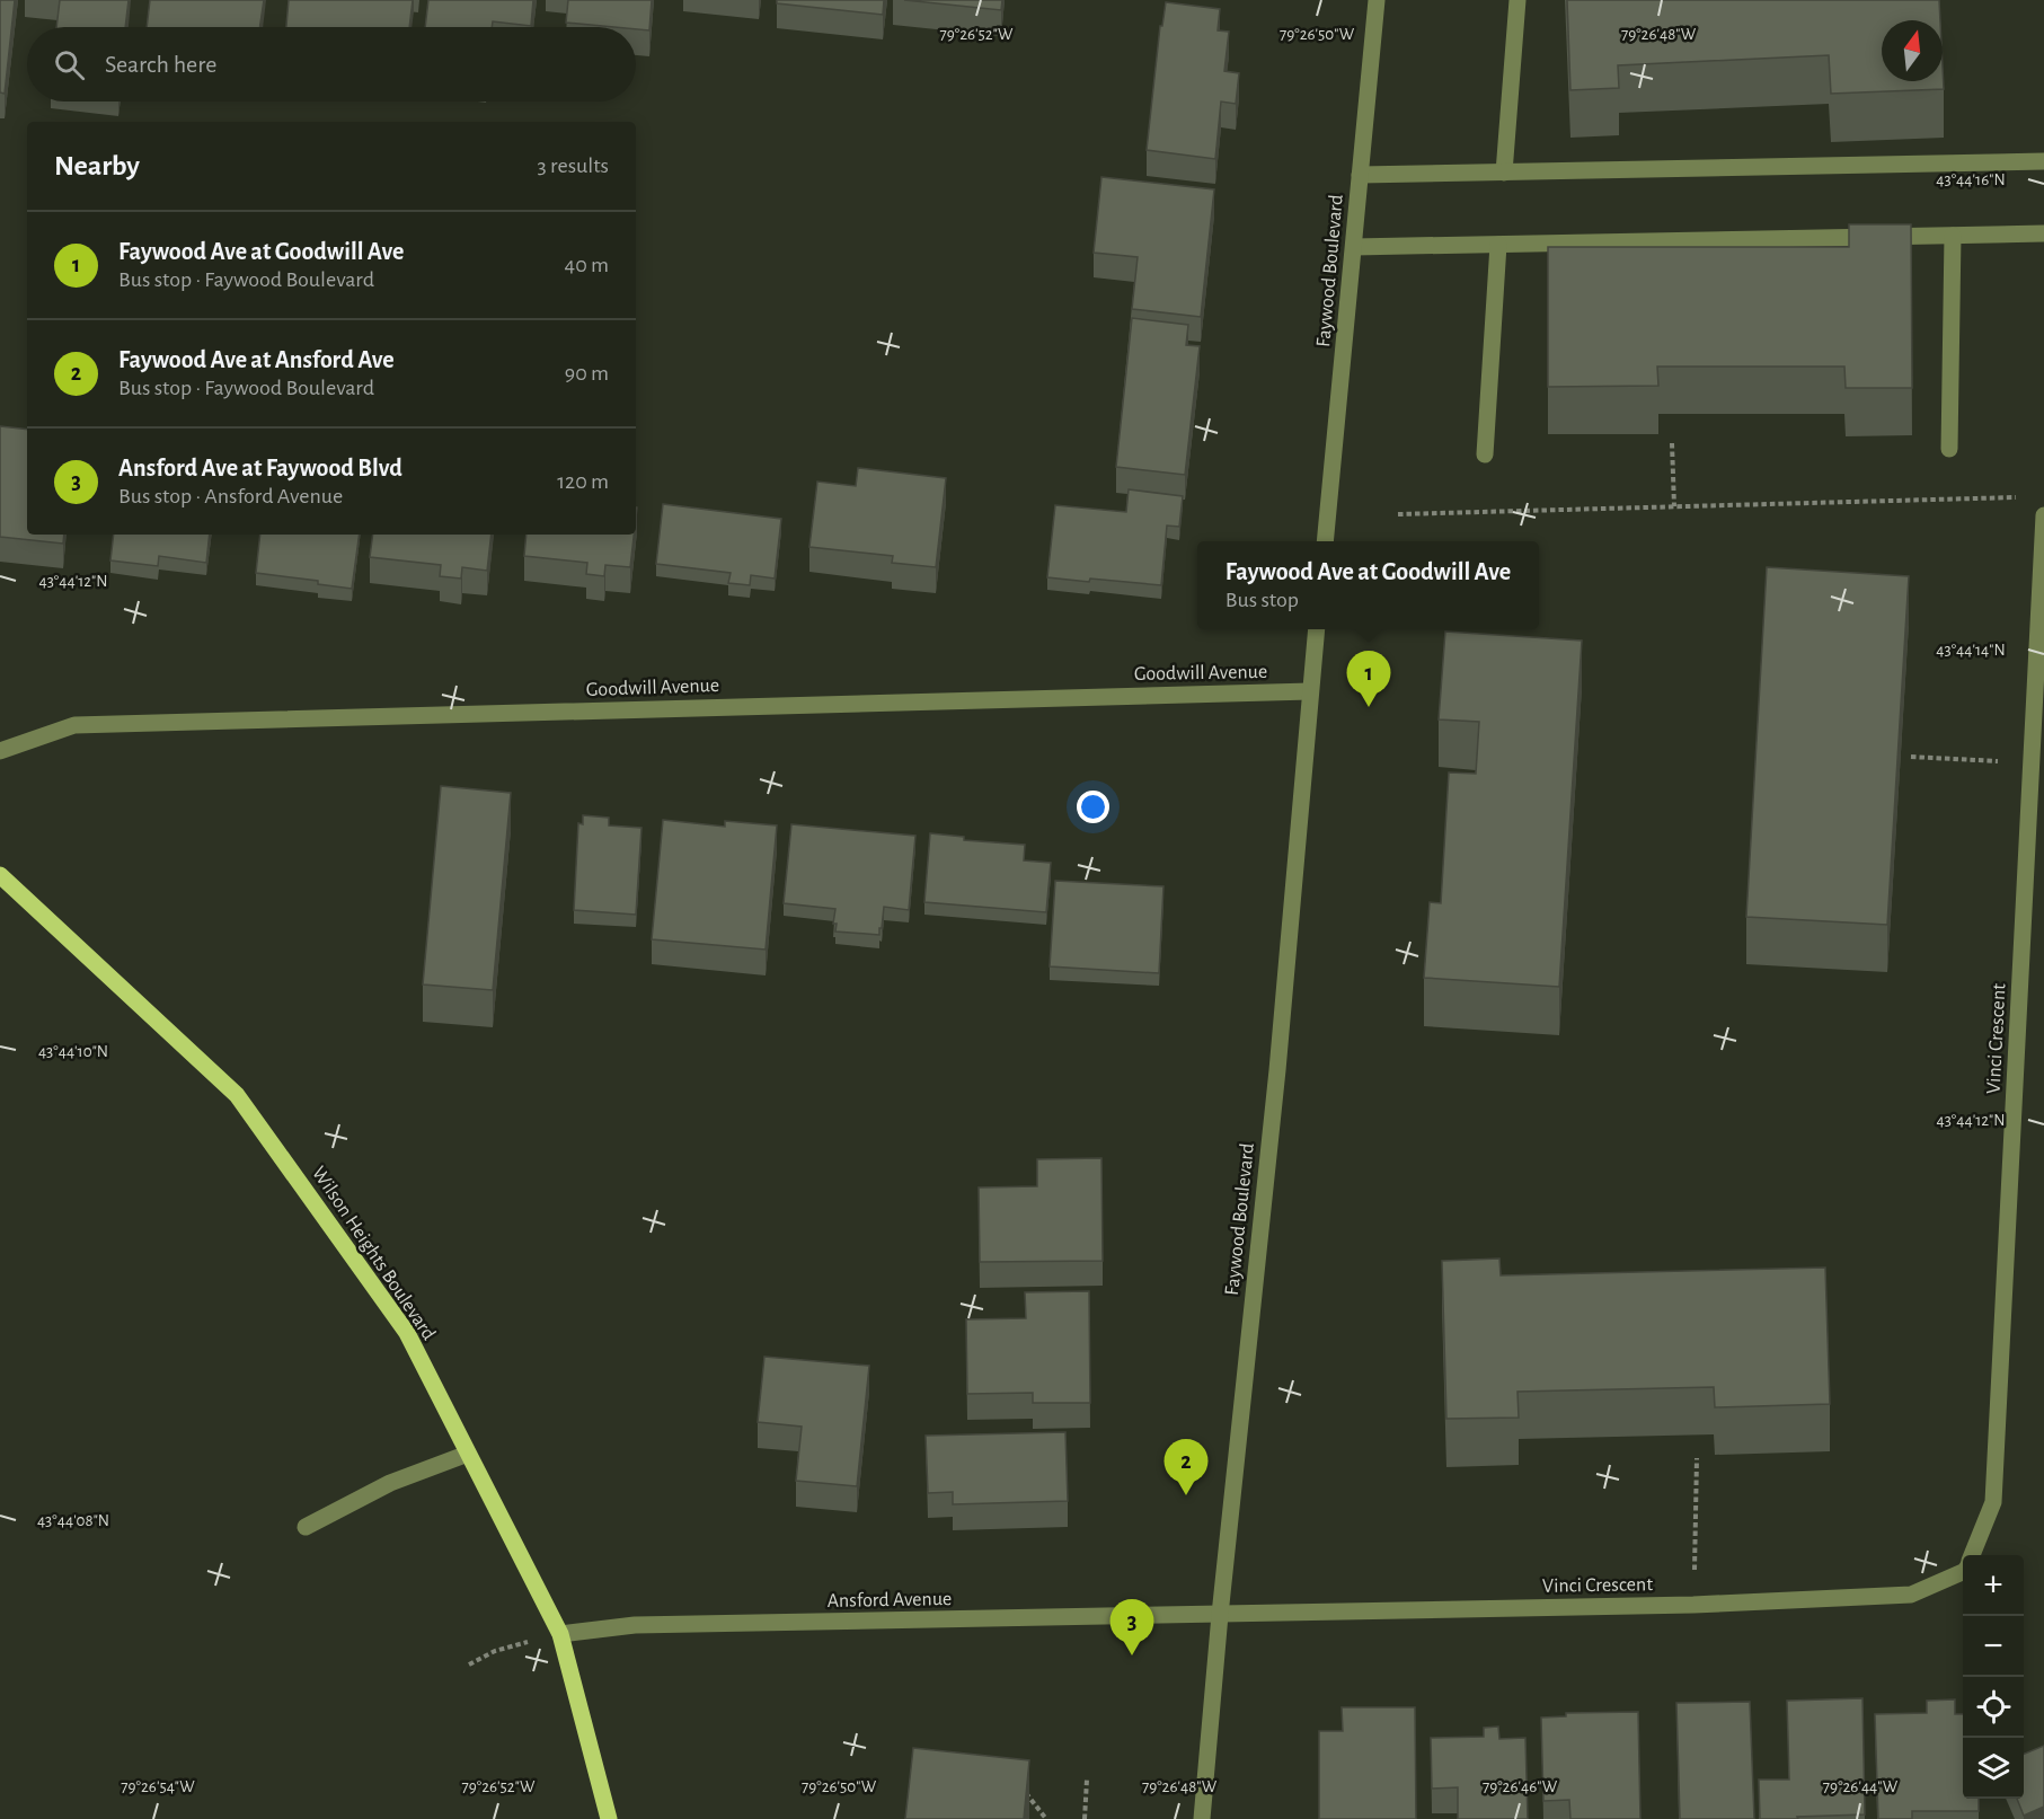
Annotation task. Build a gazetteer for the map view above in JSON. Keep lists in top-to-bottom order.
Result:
{
  "streets": {
    "main road": ["Wilson Heights Boulevard"],
    "street": [
      "Faywood Boulevard",
      "Goodwill Avenue",
      "Vinci Crescent",
      "Ansford Avenue"
    ]
  },
  "crossings": [
    ["Faywood Boulevard", "Goodwill Avenue"],
    ["Faywood Boulevard", "Vinci Crescent"],
    ["Faywood Boulevard", "Ansford Avenue"],
    ["Vinci Crescent", "Ansford Avenue"],
    ["Wilson Heights Boulevard", "Ansford Avenue"]
  ],
  "north": "top",
  "page": {
    "search": "Search here",
    "heading": ["Nearby", "3 results"],
    "list": [
      {
        "mark": "1",
        "name": "Faywood Ave at Goodwill Ave",
        "note": "Bus stop · Faywood Boulevard",
        "value": "40 m"
      },
      {
        "mark": "2",
        "name": "Faywood Ave at Ansford Ave",
        "note": "Bus stop · Faywood Boulevard",
        "value": "90 m"
      },
      {
        "mark": "3",
        "name": "Ansford Ave at Faywood Blvd",
        "note": "Bus stop · Ansford Avenue",
        "value": "120 m"
      }
    ],
    "popup": ["Faywood Ave at Goodwill Ave", "Bus stop"],
    "pins": ["1", "2", "3"],
    "map_buttons": ["+", "−"]
  },
  "coordinates": [
    "79°26'50\"W",
    "79°26'52\"W",
    "79°26'48\"W",
    "43°44'16\"N",
    "43°44'12\"N",
    "43°44'14\"N",
    "43°44'10\"N",
    "43°44'08\"N",
    "79°26'54\"W",
    "79°26'46\"W",
    "79°26'44\"W"
  ]
}
